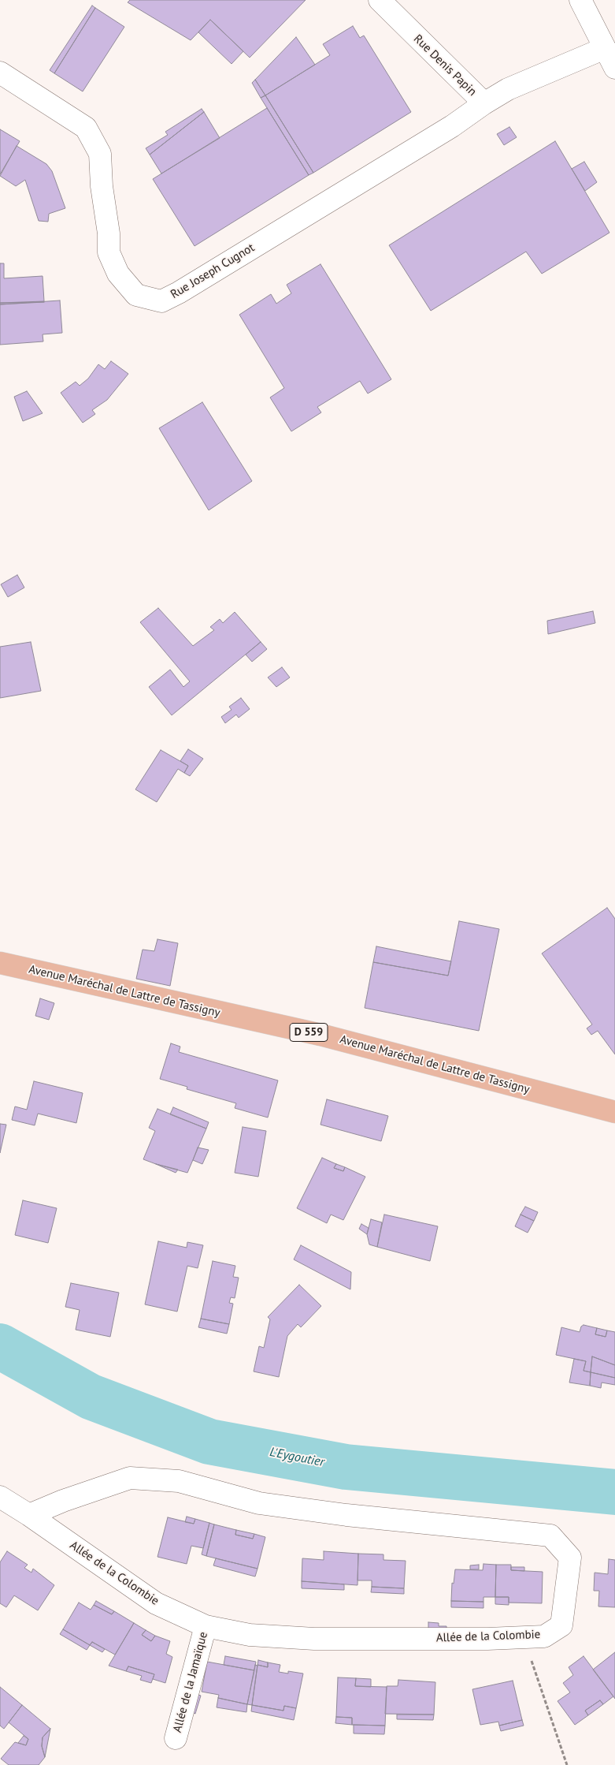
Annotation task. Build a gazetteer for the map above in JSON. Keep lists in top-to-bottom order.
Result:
{
  "streets": {
    "main road": ["Avenue Maréchal de Lattre de Tassigny", "D 559"],
    "street": [
      "Rue Denis Papin",
      "Rue Joseph Cugnot",
      "Allée de la Colombie",
      "Allée de la Jamaïque"
    ]
  },
  "crossings": [
    ["Rue Denis Papin", "Rue Joseph Cugnot"],
    ["Allée de la Colombie", "Allée de la Jamaïque"]
  ],
  "water": ["L'Eygoutier"]
}
